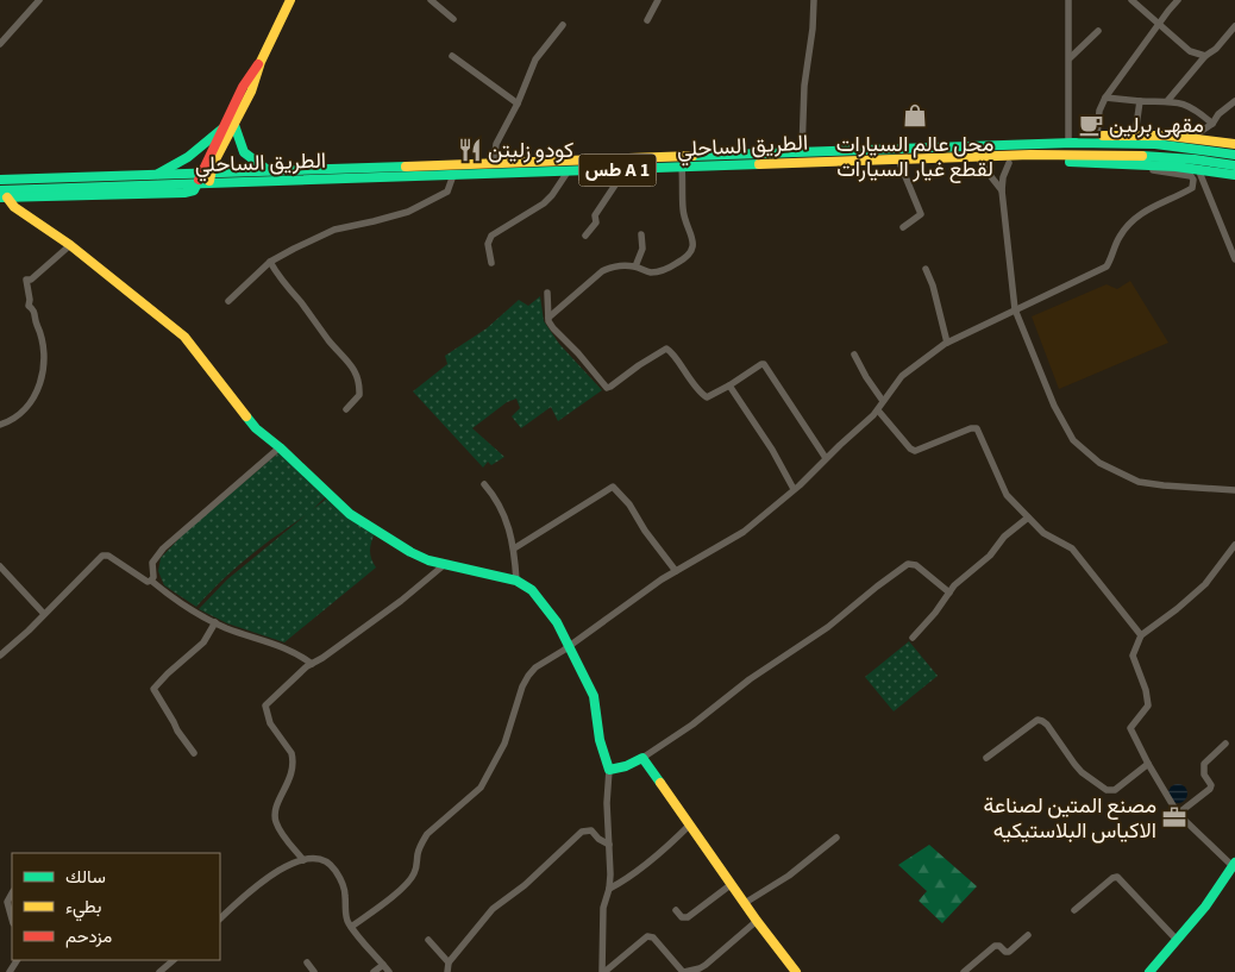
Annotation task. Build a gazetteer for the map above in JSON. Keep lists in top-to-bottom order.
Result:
{
  "streets": {
    "main road": ["الطريق الساحلي", "طس A 1"]
  },
  "places": {
    "shop": ["محل عالم السيارات لقطع غيار السيارات"],
    "cafe": ["مقهى برلين"],
    "restaurant": ["كودو زليتن"],
    "office": ["مصنع المتين لصناعة الاكياس البلاستيكيه"]
  },
  "legend": ["سالك", "بطيء", "مزدحم"]
}
